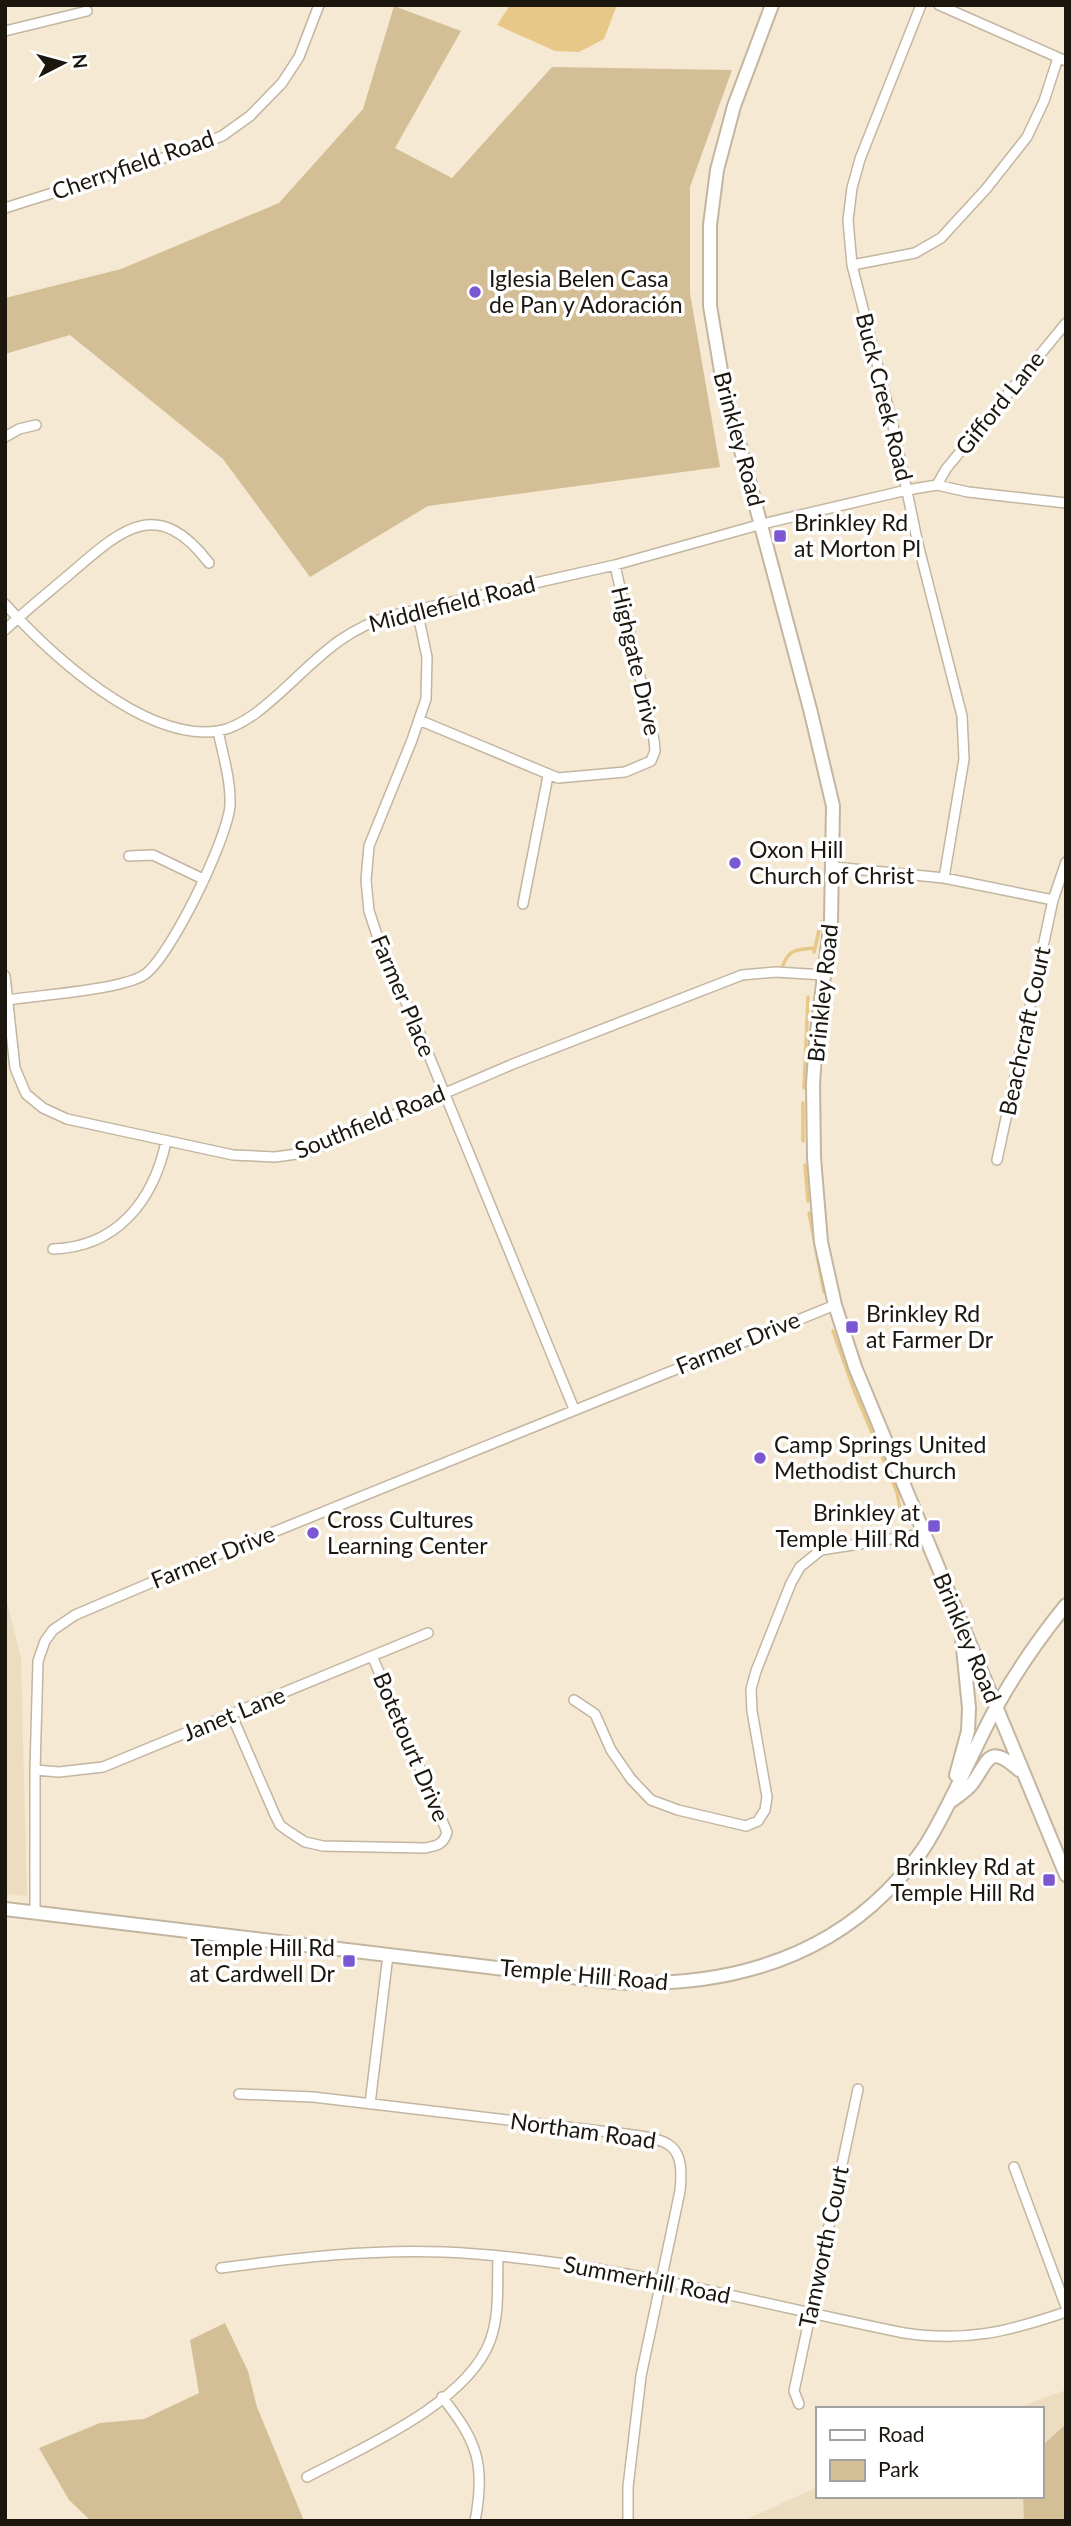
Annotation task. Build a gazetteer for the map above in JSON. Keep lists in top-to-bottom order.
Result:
{
  "streets": {
    "main road": ["Brinkley Road", "Temple Hill Road"],
    "street": [
      "Cherryfield Road",
      "Buck Creek Road",
      "Gifford Lane",
      "Middlefield Road",
      "Highgate Drive",
      "Farmer Place",
      "Beachcraft Court",
      "Southfield Road",
      "Farmer Drive",
      "Janet Lane",
      "Botetourt Drive",
      "Northam Road",
      "Tamworth Court",
      "Summerhill Road"
    ]
  },
  "crossings": [
    ["Buck Creek Road", "Middlefield Road"],
    ["Gifford Lane", "Middlefield Road"],
    ["Brinkley Road", "Middlefield Road"],
    ["Brinkley Road", "Southfield Road"],
    ["Brinkley Road", "Farmer Drive"],
    ["Brinkley Road", "Temple Hill Road"],
    ["Middlefield Road", "Highgate Drive"],
    ["Middlefield Road", "Farmer Place"],
    ["Highgate Drive", "Farmer Place"],
    ["Farmer Place", "Southfield Road"],
    ["Farmer Place", "Farmer Drive"],
    ["Farmer Drive", "Janet Lane"],
    ["Farmer Drive", "Temple Hill Road"],
    ["Janet Lane", "Botetourt Drive"],
    ["Northam Road", "Summerhill Road"],
    ["Tamworth Court", "Summerhill Road"]
  ],
  "places": {
    "other": [
      "Iglesia Belen Casa de Pan y Adoración",
      "Oxon Hill Church of Christ",
      "Camp Springs United Methodist Church",
      "Cross Cultures Learning Center"
    ],
    "transit": [
      "Brinkley Rd at Morton Pl",
      "Brinkley Rd at Farmer Dr",
      "Brinkley at Temple Hill Rd",
      "Brinkley Rd at Temple Hill Rd",
      "Temple Hill Rd at Cardwell Dr"
    ]
  },
  "legend": ["Road", "Park"],
  "north": "right"
}
